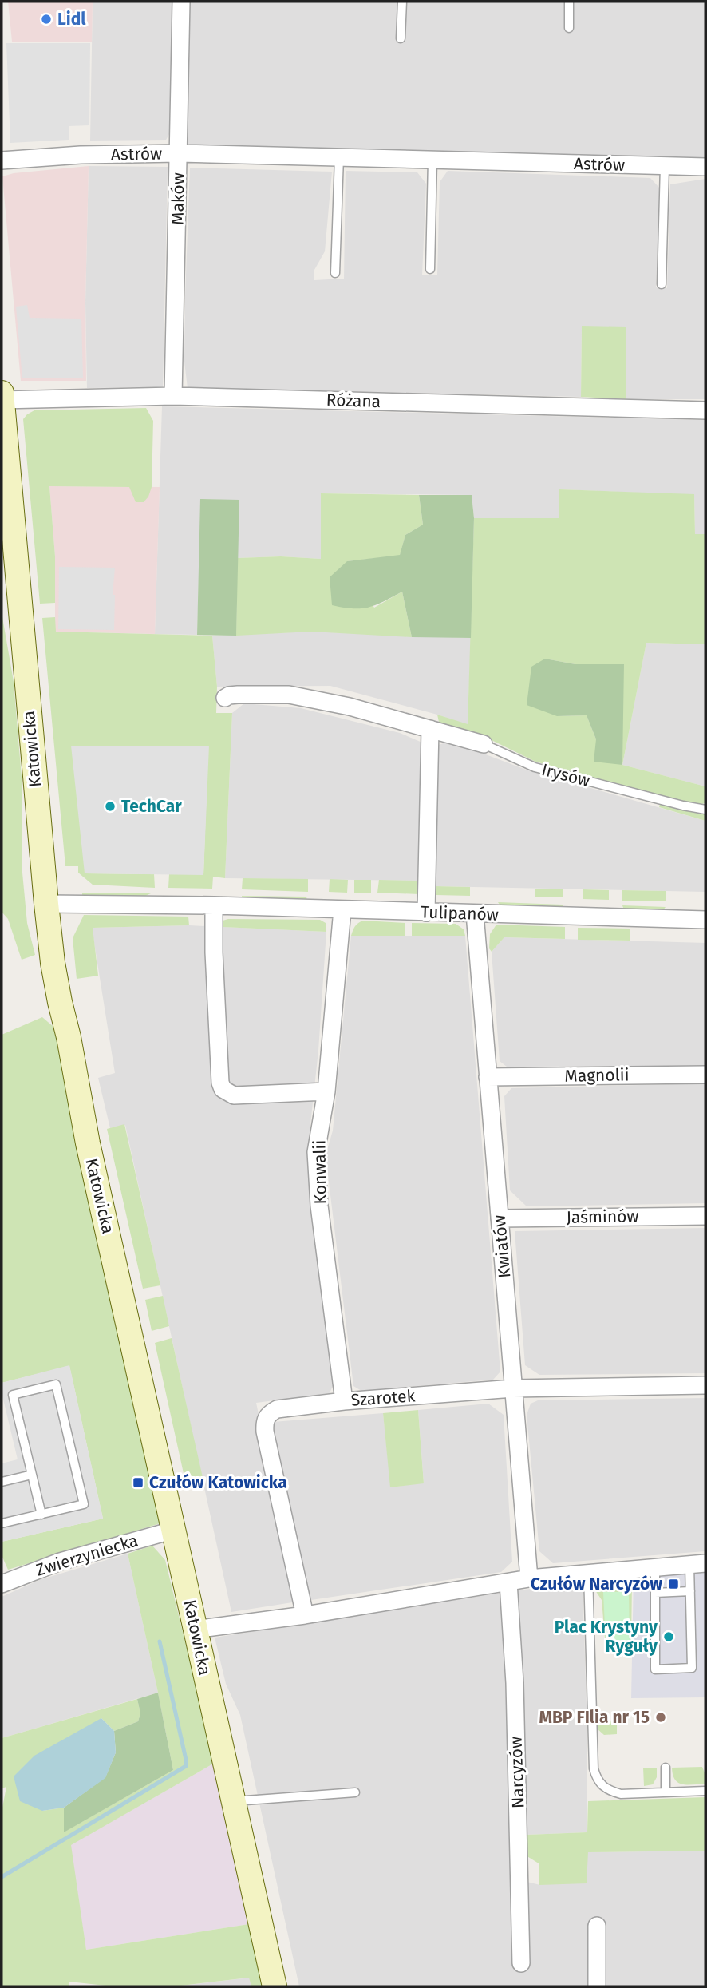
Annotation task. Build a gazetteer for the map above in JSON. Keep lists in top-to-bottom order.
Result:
{
  "streets": {
    "main road": ["Katowicka"],
    "street": [
      "Astrów",
      "Maków",
      "Różana",
      "Irysów",
      "Tulipanów",
      "Magnolii",
      "Konwalii",
      "Jaśminów",
      "Kwiatów",
      "Szarotek",
      "Zwierzyniecka",
      "Narcyzów"
    ]
  },
  "crossings": [
    ["Astrów", "Maków"],
    ["Maków", "Różana"],
    ["Różana", "Katowicka"],
    ["Katowicka", "Tulipanów"],
    ["Katowicka", "Zwierzyniecka"],
    ["Tulipanów", "Konwalii"],
    ["Tulipanów", "Kwiatów"],
    ["Magnolii", "Kwiatów"],
    ["Konwalii", "Szarotek"],
    ["Jaśminów", "Kwiatów"],
    ["Kwiatów", "Szarotek"]
  ],
  "places": {
    "other": [
      "Lidl",
      "TechCar",
      "Plac Krystyny Ryguły",
      "MBP FIlia nr 15"
    ],
    "transit": ["Czułów Katowicka", "Czułów Narcyzów"]
  }
}
